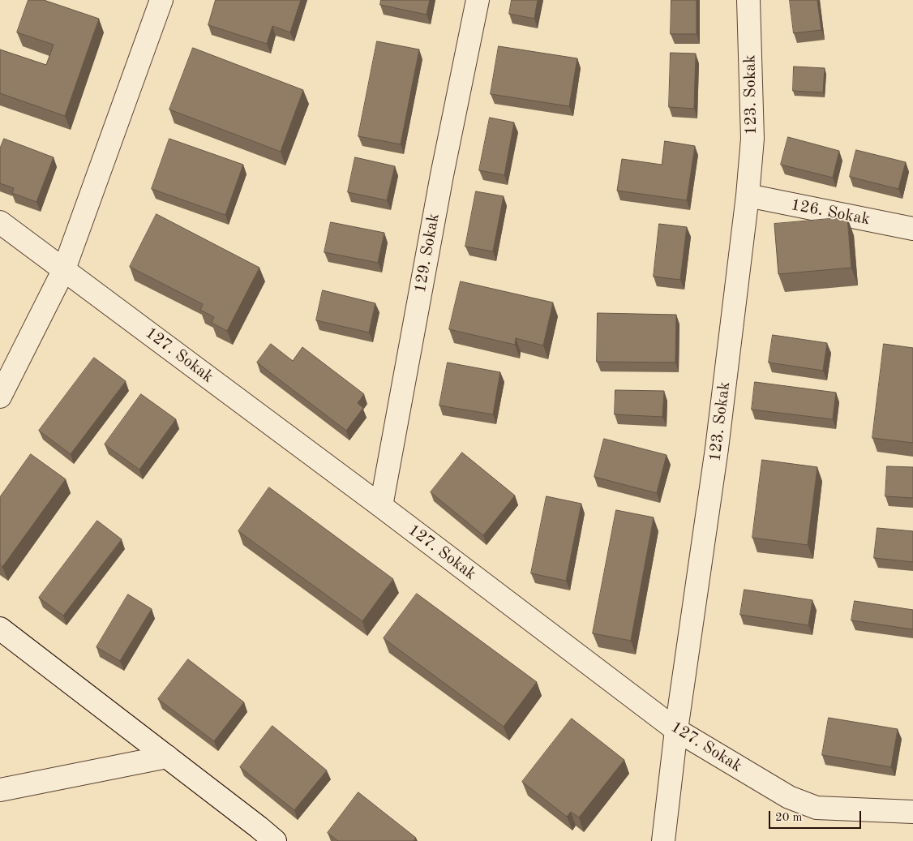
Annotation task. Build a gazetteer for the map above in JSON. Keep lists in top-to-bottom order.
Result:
{
  "streets": {
    "street": [
      "123. Sokak",
      "126. Sokak",
      "129. Sokak",
      "127. Sokak"
    ]
  },
  "crossings": [
    ["123. Sokak", "126. Sokak"],
    ["123. Sokak", "127. Sokak"],
    ["129. Sokak", "127. Sokak"]
  ],
  "scale_bar": "20 m"
}
